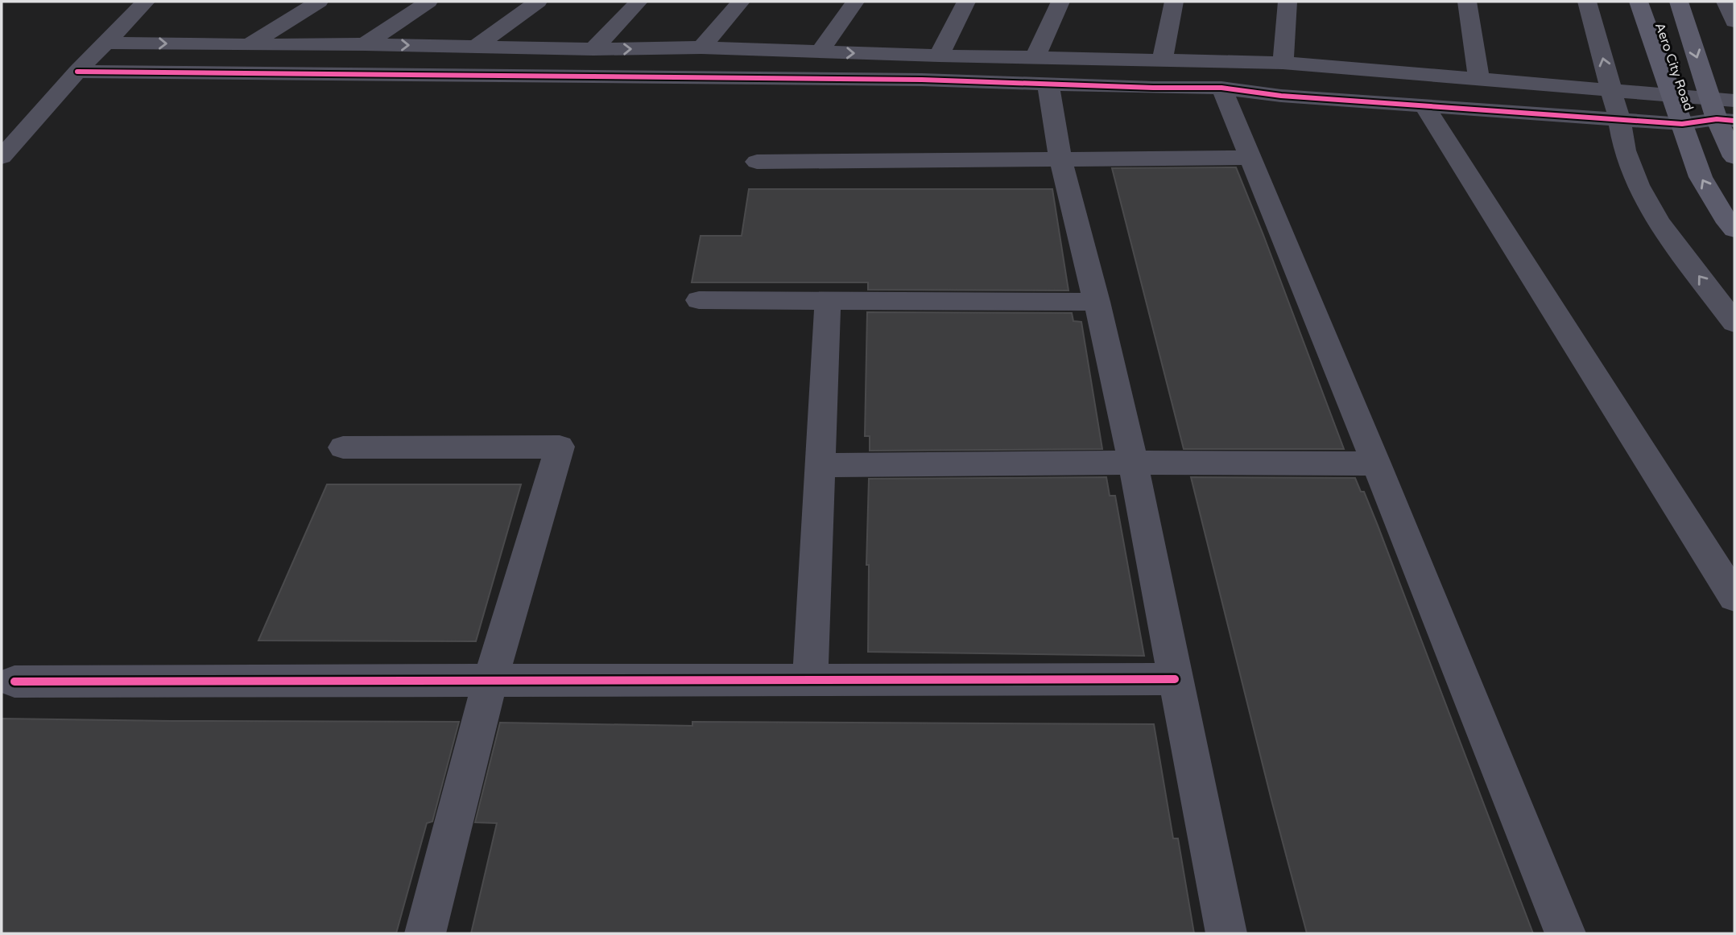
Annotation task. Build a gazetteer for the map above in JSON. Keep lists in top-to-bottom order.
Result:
{
  "streets": {
    "street": ["Aero City Road"]
  }
}
